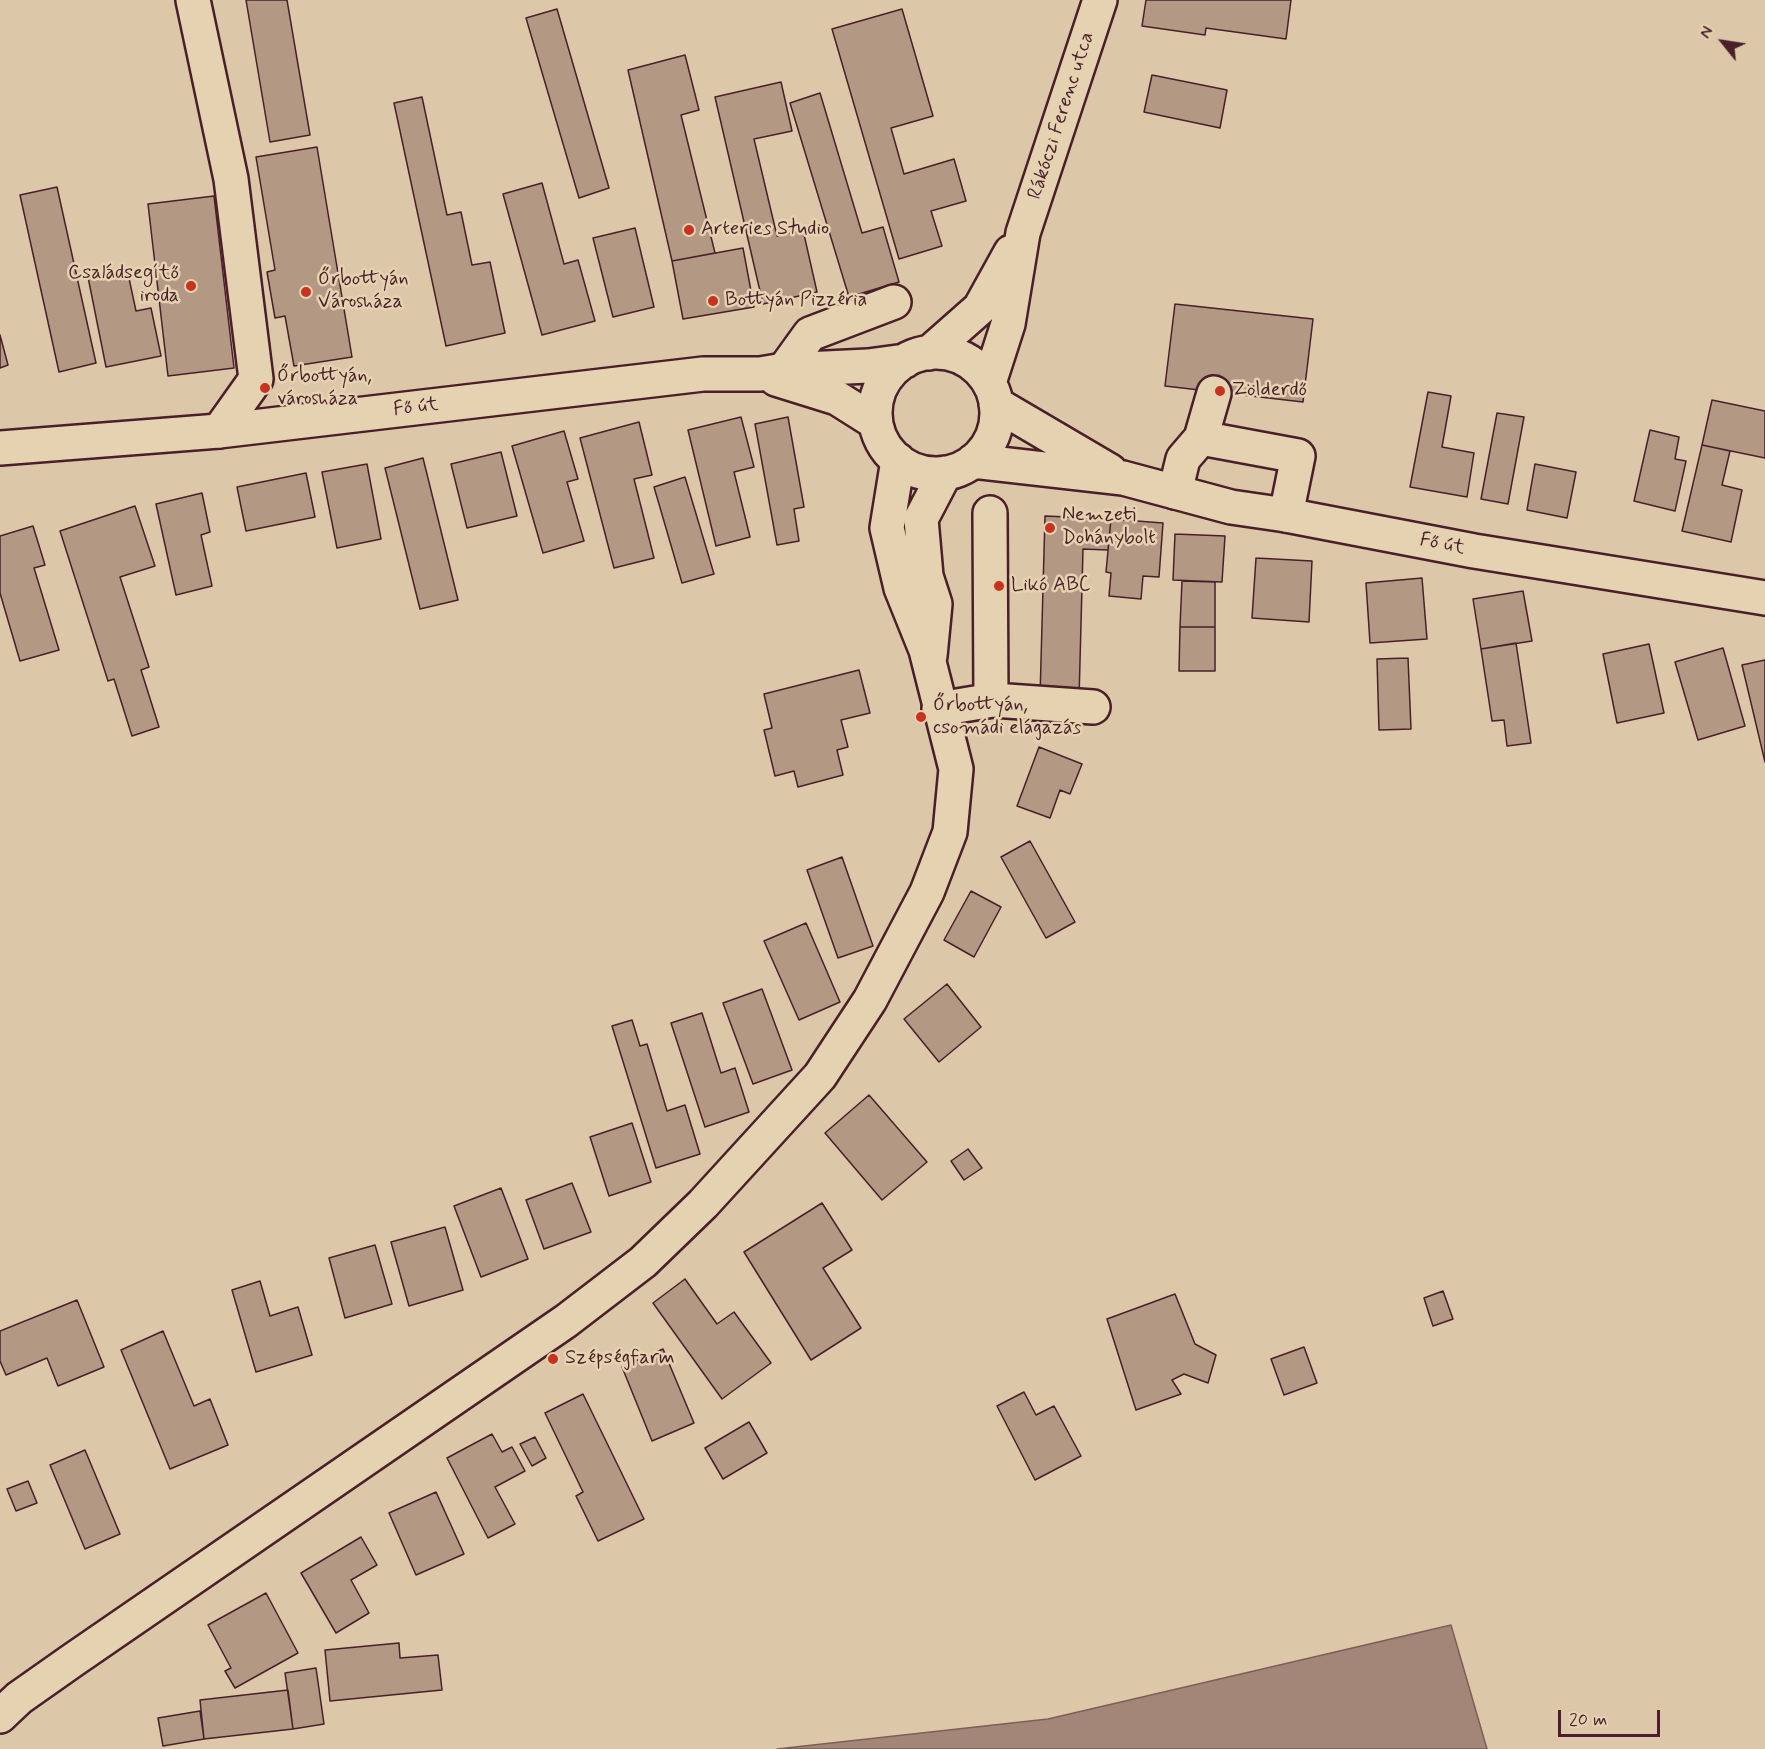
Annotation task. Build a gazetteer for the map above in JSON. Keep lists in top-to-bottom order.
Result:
{
  "streets": {
    "main road": ["Rákóczi Ferenc utca", "Fő út"]
  },
  "crossings": [
    ["Rákóczi Ferenc utca", "Fő út"]
  ],
  "places": [
    "Arteries Studio",
    "Családsegítő iroda",
    "Őrbottyán Városháza",
    "Bottyán Pizzéria",
    "Őrbottyán, városháza",
    "Zölderdő",
    "Nemzeti Dohánybolt",
    "Likó ABC",
    "Őrbottyán, csomádi elágazás",
    "Szépségfarm"
  ],
  "scale_bar": "20 m",
  "north": "top left"
}
